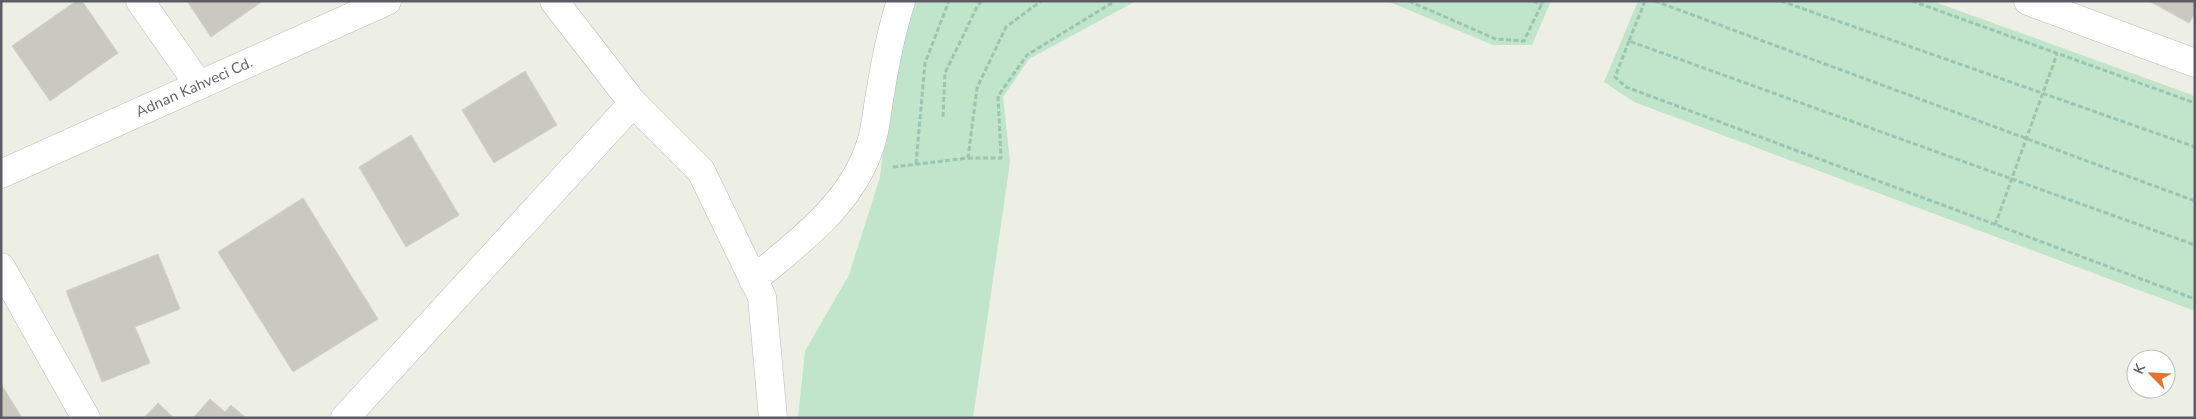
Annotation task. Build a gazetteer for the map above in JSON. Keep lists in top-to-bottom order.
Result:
{
  "streets": {
    "street": ["Adnan Kahveci Cd."]
  },
  "north": "top left"
}
